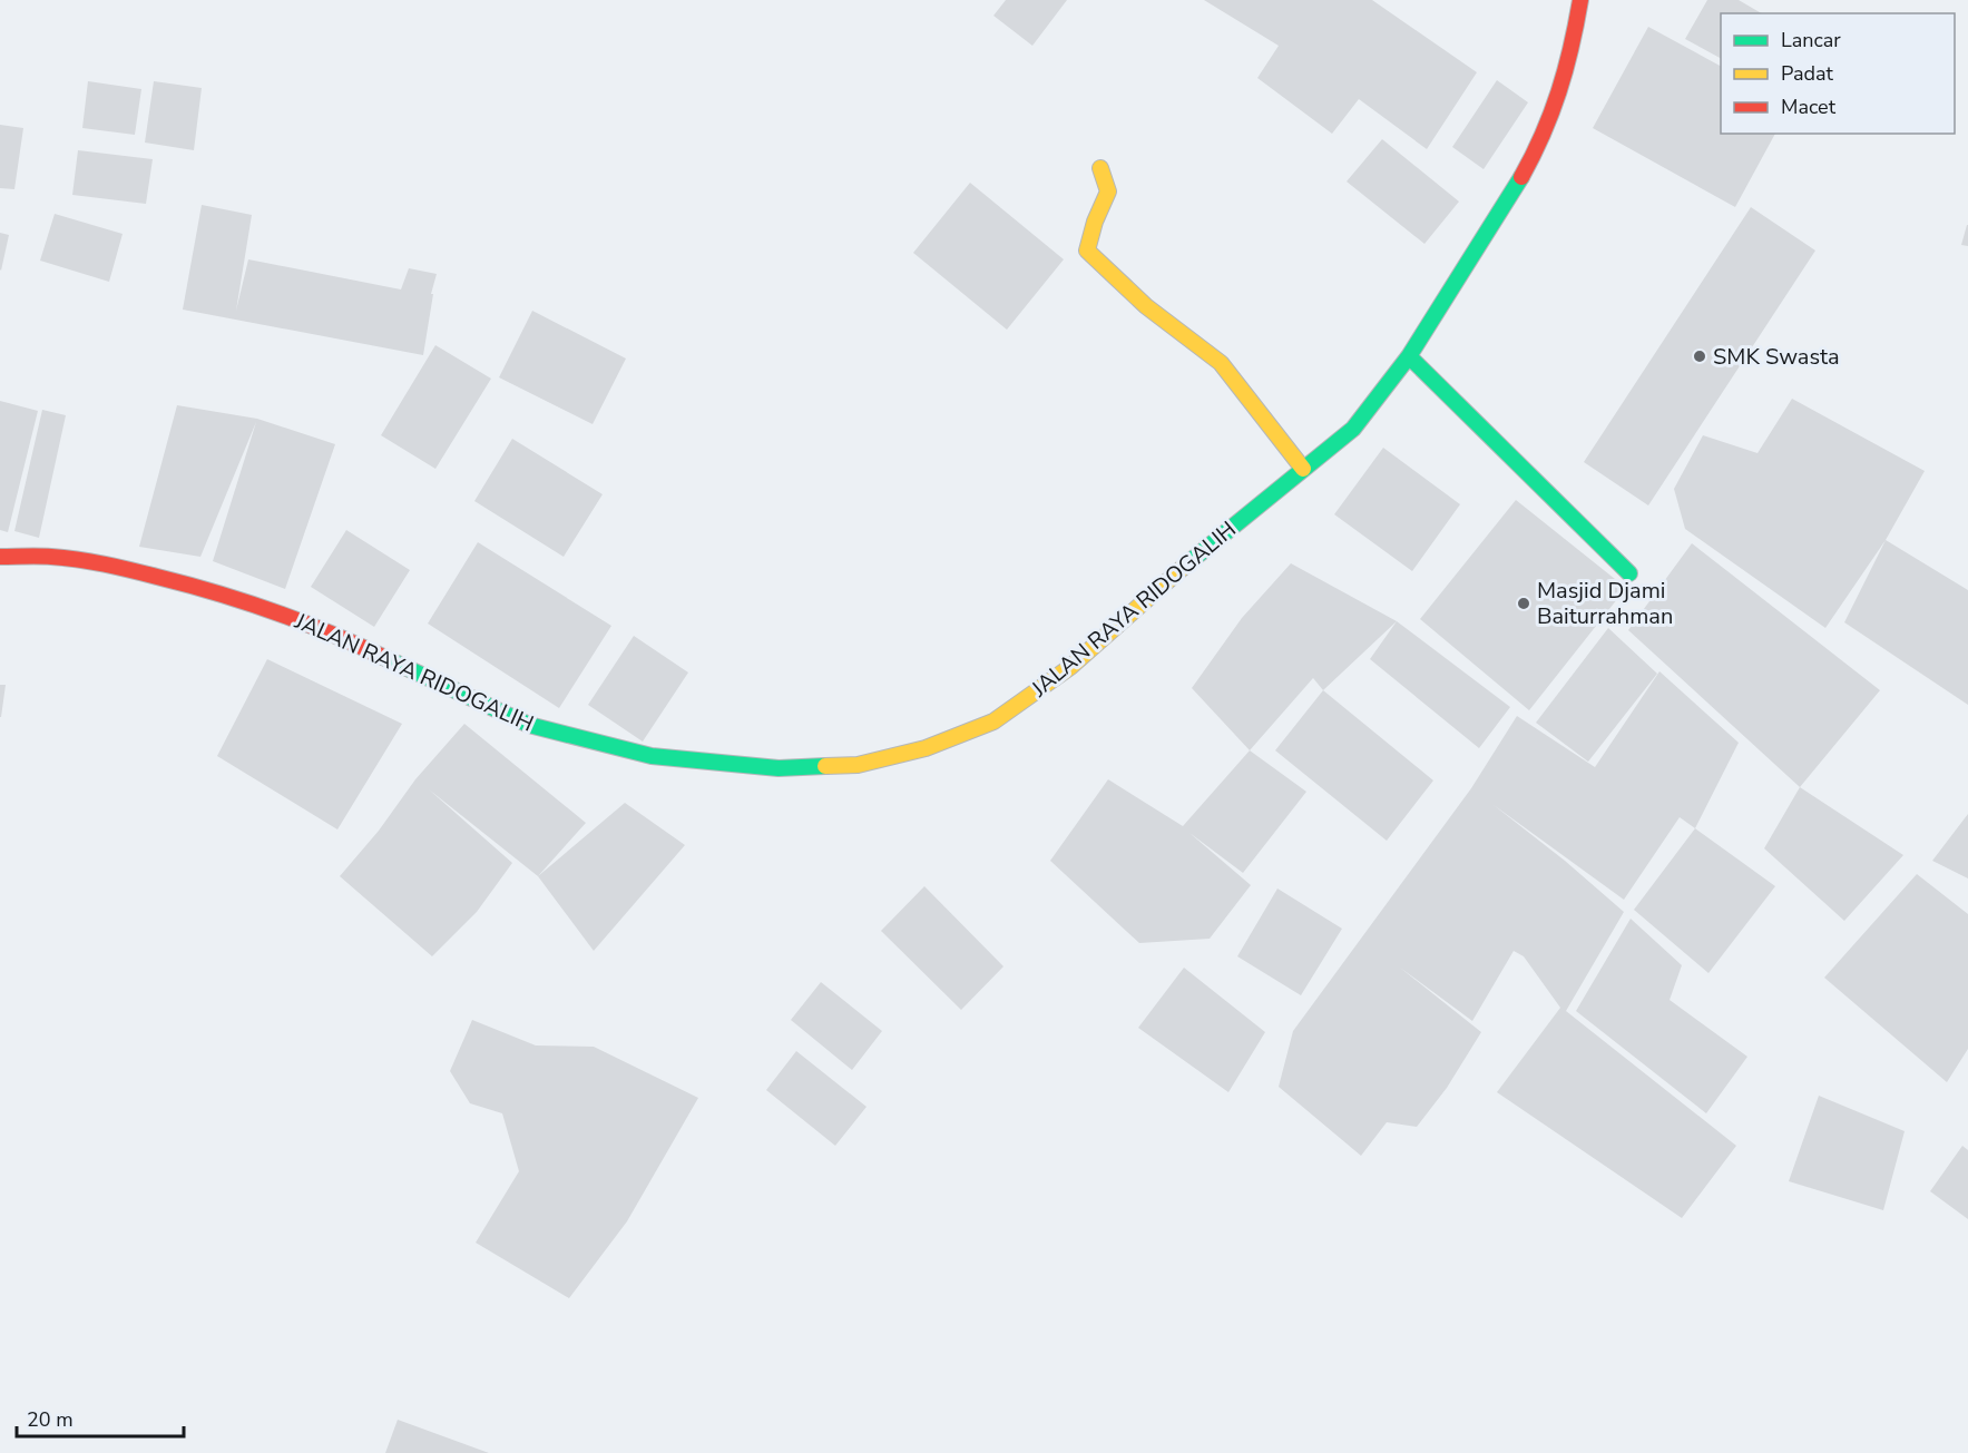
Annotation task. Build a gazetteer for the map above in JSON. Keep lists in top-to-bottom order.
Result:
{
  "streets": {
    "street": ["JALAN RAYA RIDOGALIH"]
  },
  "places": ["SMK Swasta", "Masjid Djami Baiturrahman"],
  "legend": ["Lancar", "Padat", "Macet"],
  "scale_bar": "20 m"
}
